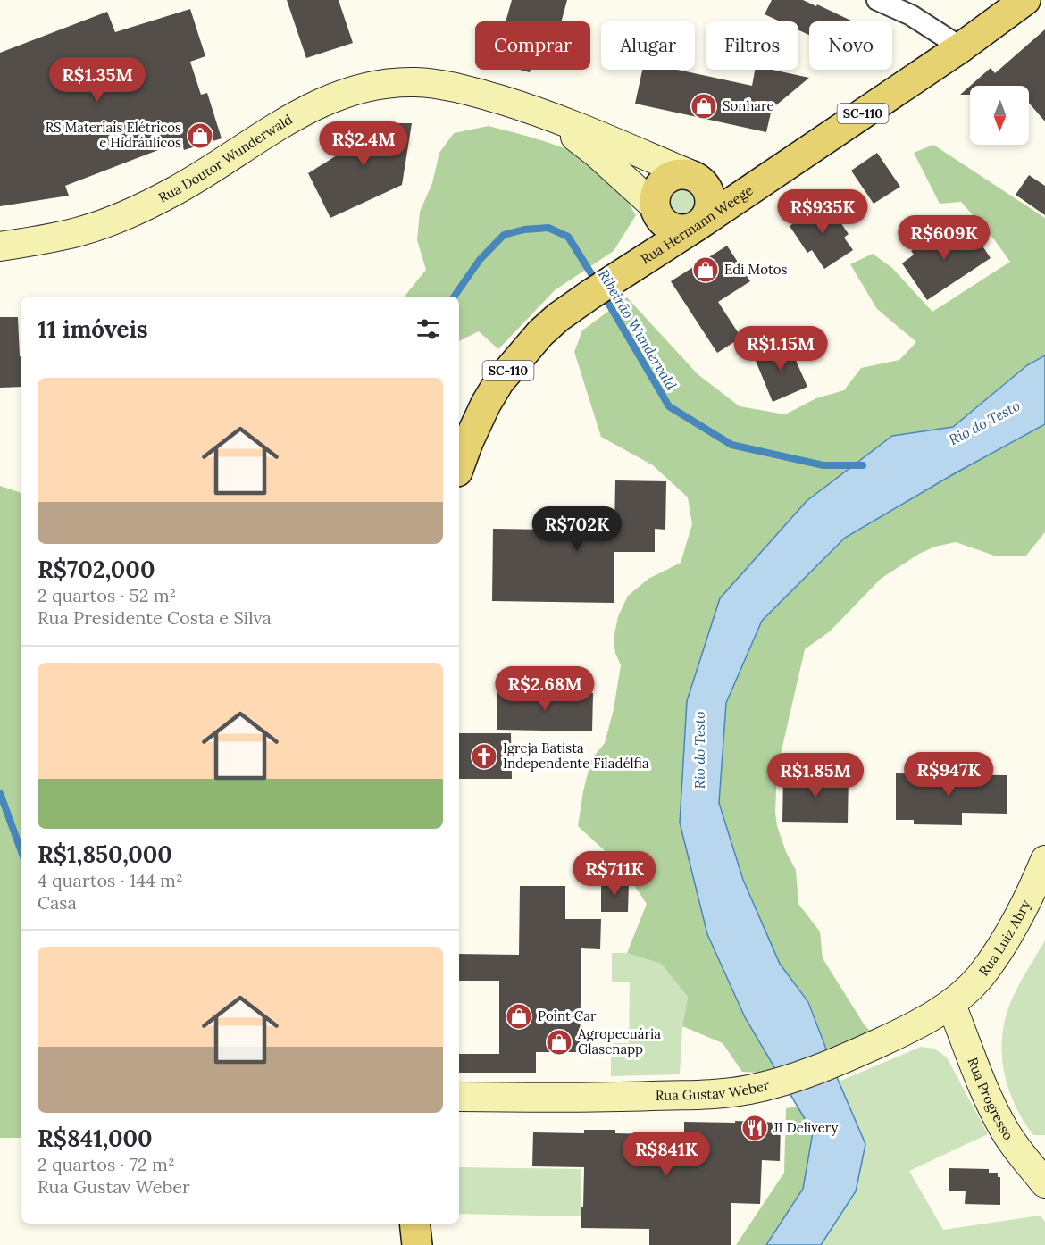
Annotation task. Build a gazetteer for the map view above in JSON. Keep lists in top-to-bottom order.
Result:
{
  "streets": {
    "main road": ["SC-110", "Rua Hermann Weege"],
    "street": [
      "Rua Doutor Wunderwald",
      "Rua Luiz Abry",
      "Rua Gustav Weber",
      "Rua Progresso"
    ]
  },
  "crossings": [
    ["SC-110", "Rua Hermann Weege"],
    ["Rua Doutor Wunderwald", "Rua Hermann Weege"],
    ["Rua Luiz Abry", "Rua Gustav Weber"],
    ["Rua Luiz Abry", "Rua Progresso"],
    ["Rua Gustav Weber", "Rua Progresso"]
  ],
  "water": ["Ribeirão Wundervald", "Rio do Testo"],
  "places": {
    "shop": [
      "Sonhare",
      "RS Materiais Elétricos e Hidráulicos",
      "Edi Motos",
      "Point Car",
      "Agropecuária Glasenapp"
    ],
    "church": ["Igreja Batista Independente Filadélfia"],
    "restaurant": ["JI Delivery"]
  },
  "north": "bottom",
  "page": {
    "chip": [
      "Comprar",
      "Alugar",
      "Filtros",
      "Novo"
    ],
    "price": [
      "R$1.35M",
      "R$2.4M",
      "R$935K",
      "R$609K",
      "R$1.15M",
      "R$702K",
      "R$2.68M",
      "R$947K",
      "R$1.85M",
      "R$711K",
      "R$841K"
    ],
    "heading": "11 imóveis",
    "list": [
      {
        "name": "R$702,000",
        "note": "2 quartos · 52 m² · Rua Presidente Costa e Silva"
      },
      {
        "name": "R$1,850,000",
        "note": "4 quartos · 144 m² · Casa"
      },
      {
        "name": "R$841,000",
        "note": "2 quartos · 72 m² · Rua Gustav Weber"
      }
    ]
  }
}
